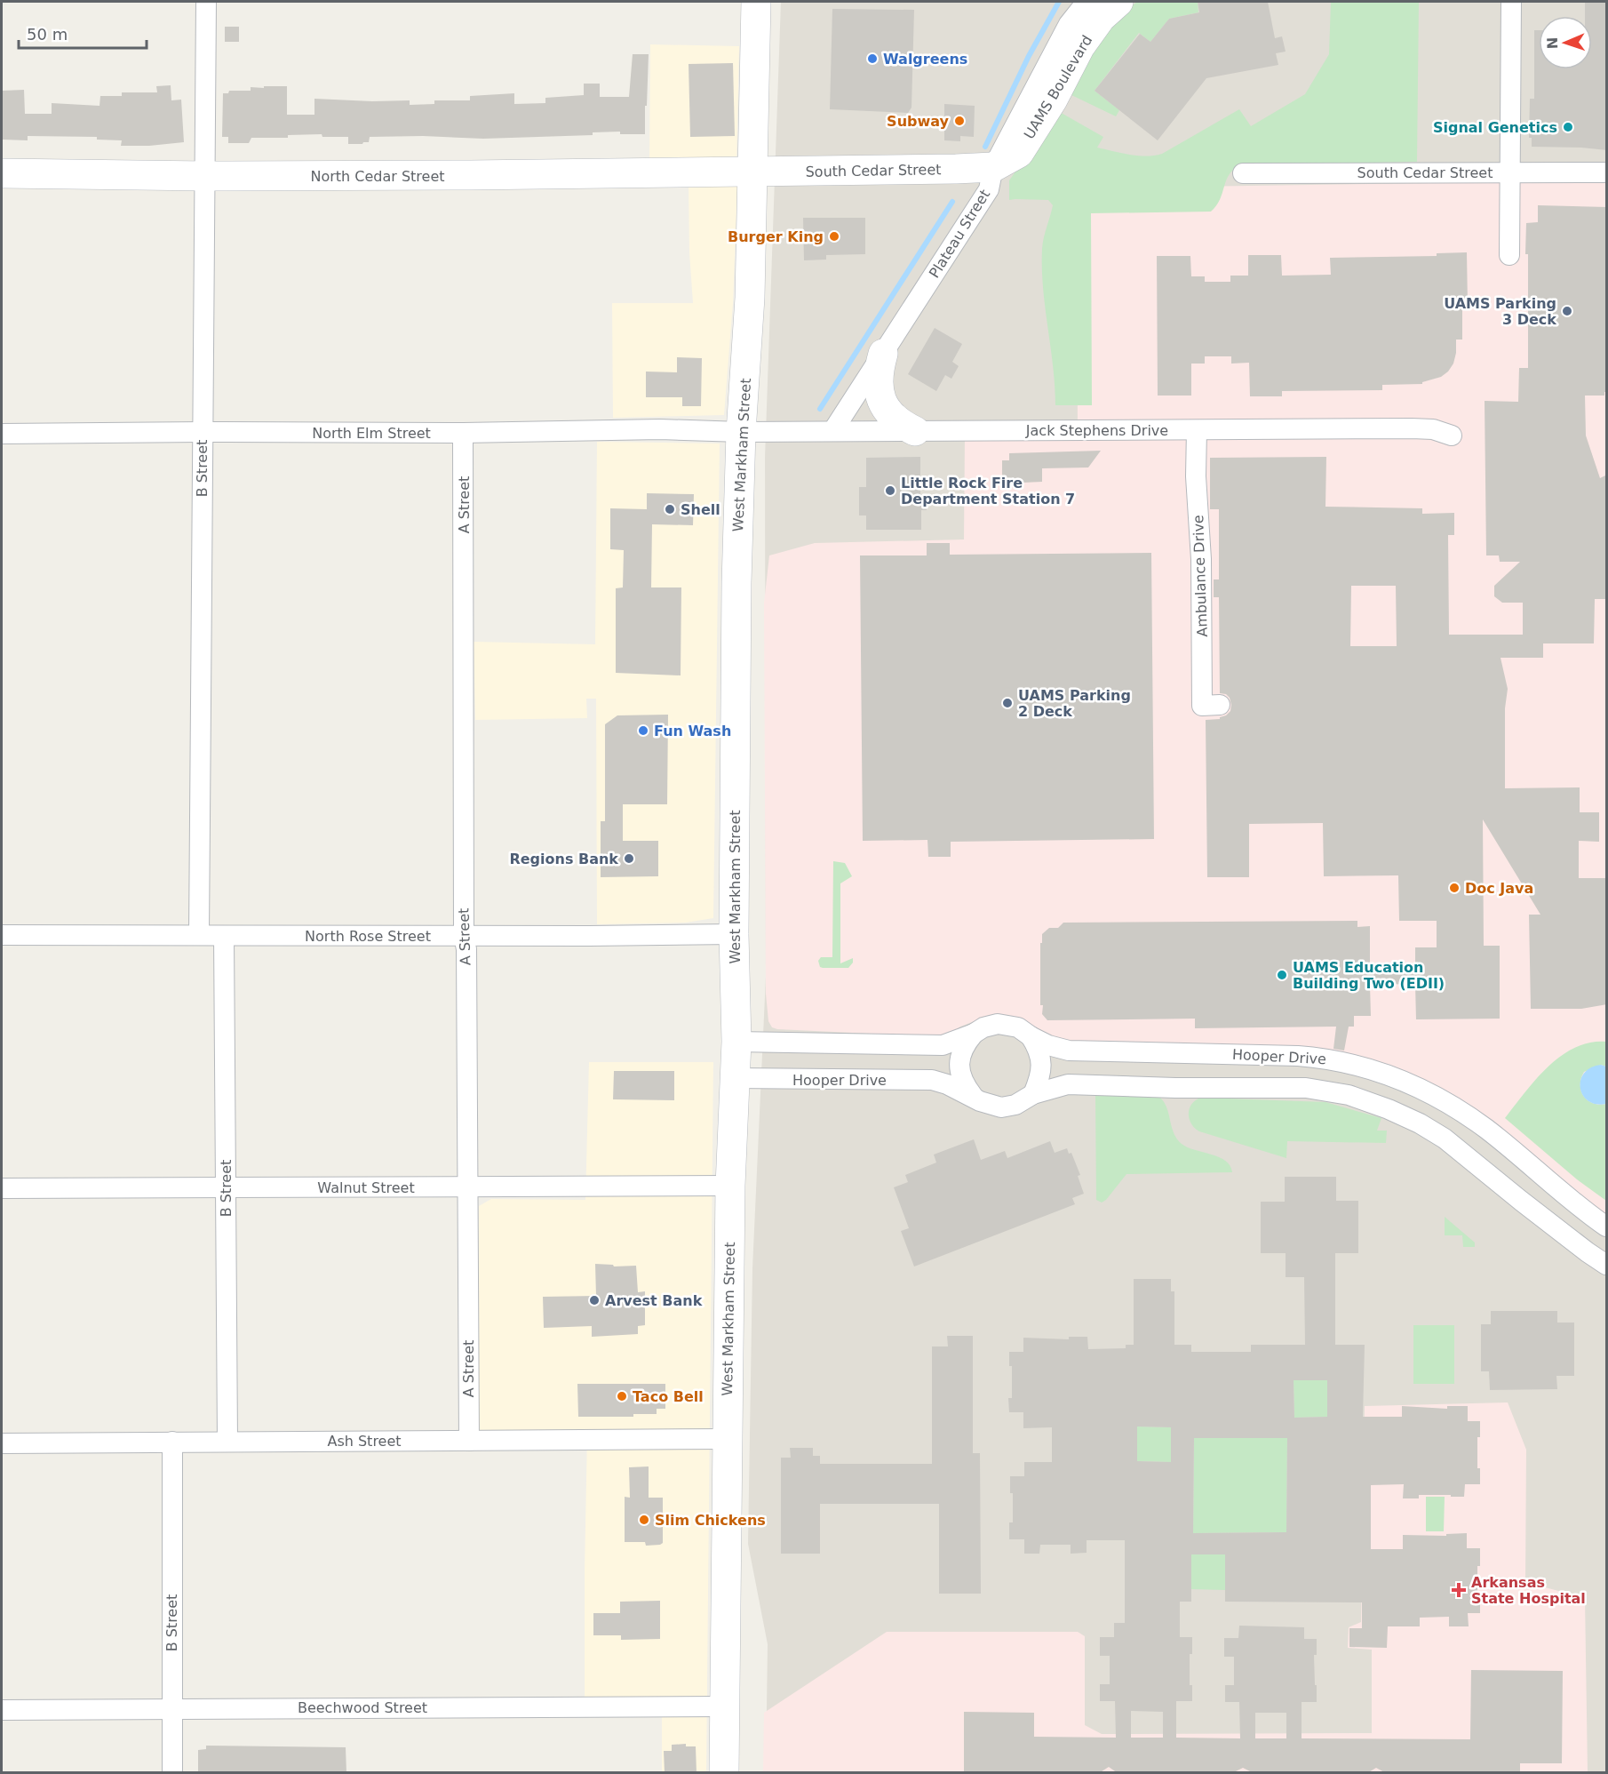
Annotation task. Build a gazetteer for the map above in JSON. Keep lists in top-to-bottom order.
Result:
{
  "streets": {
    "main road": [
      "UAMS Boulevard",
      "South Cedar Street",
      "North Cedar Street",
      "West Markham Street"
    ],
    "street": [
      "Plateau Street",
      "Jack Stephens Drive",
      "North Elm Street",
      "B Street",
      "A Street",
      "Ambulance Drive",
      "North Rose Street",
      "Hooper Drive",
      "Walnut Street",
      "Ash Street",
      "Beechwood Street"
    ]
  },
  "crossings": [
    ["UAMS Boulevard", "South Cedar Street"],
    ["UAMS Boulevard", "Plateau Street"],
    ["South Cedar Street", "North Cedar Street"],
    ["South Cedar Street", "Plateau Street"],
    ["South Cedar Street", "West Markham Street"],
    ["North Cedar Street", "West Markham Street"],
    ["North Cedar Street", "B Street"],
    ["Plateau Street", "Jack Stephens Drive"],
    ["Jack Stephens Drive", "North Elm Street"],
    ["Jack Stephens Drive", "West Markham Street"],
    ["Jack Stephens Drive", "Ambulance Drive"],
    ["North Elm Street", "West Markham Street"],
    ["North Elm Street", "B Street"],
    ["North Elm Street", "A Street"],
    ["West Markham Street", "North Rose Street"],
    ["West Markham Street", "Hooper Drive"],
    ["West Markham Street", "Walnut Street"],
    ["West Markham Street", "Ash Street"],
    ["West Markham Street", "Beechwood Street"],
    ["B Street", "North Rose Street"],
    ["B Street", "Walnut Street"],
    ["B Street", "Ash Street"],
    ["B Street", "Beechwood Street"],
    ["A Street", "North Rose Street"],
    ["A Street", "Walnut Street"],
    ["A Street", "Ash Street"]
  ],
  "places": {
    "other": [
      "Walgreens",
      "Subway",
      "Signal Genetics",
      "Burger King",
      "UAMS Parking 3 Deck",
      "Little Rock Fire Department Station 7",
      "Shell",
      "UAMS Parking 2 Deck",
      "Fun Wash",
      "Regions Bank",
      "Doc Java",
      "UAMS Education Building Two (EDII)",
      "Arvest Bank",
      "Taco Bell",
      "Slim Chickens"
    ],
    "health": ["Arkansas State Hospital"]
  },
  "scale_bar": "50 m",
  "north": "left"
}
